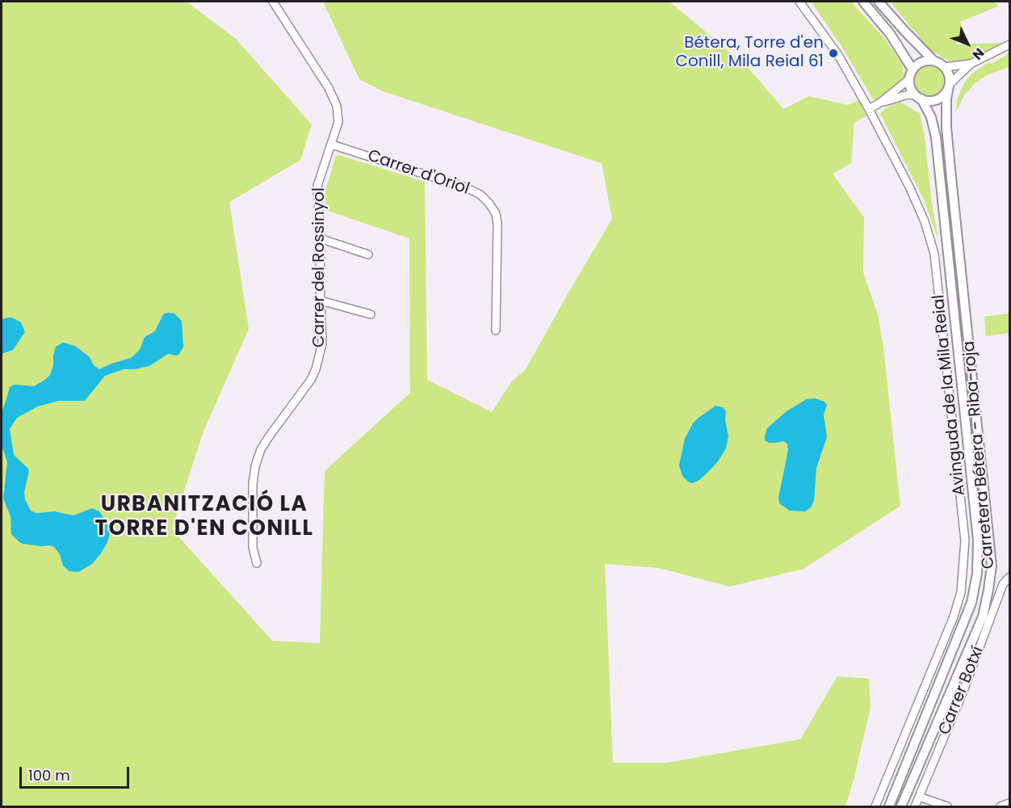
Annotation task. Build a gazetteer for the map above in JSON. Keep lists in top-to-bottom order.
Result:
{
  "streets": {
    "main road": ["Carretera Bétera - Riba-roja"],
    "street": [
      "Carrer d'Oriol",
      "Carrer del Rossinyol",
      "Avinguda de la Mila Reial",
      "Carrer Botxí"
    ]
  },
  "crossings": [
    ["Carrer d'Oriol", "Carrer del Rossinyol"]
  ],
  "districts": ["URBANITZACIÓ LA TORRE D'EN CONILL"],
  "places": ["Bétera, Torre d'en Conill, Mila Reial 61"],
  "scale_bar": "100 m",
  "north": "bottom right"
}
